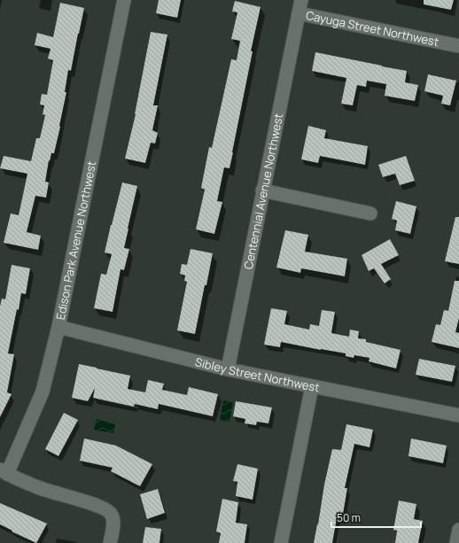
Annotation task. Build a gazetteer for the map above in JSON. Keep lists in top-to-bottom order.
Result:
{
  "streets": {
    "street": [
      "Cayuga Street Northwest",
      "Centennial Avenue Northwest",
      "Edison Park Avenue Northwest",
      "Sibley Street Northwest"
    ]
  },
  "crossings": [
    ["Cayuga Street Northwest", "Centennial Avenue Northwest"],
    ["Centennial Avenue Northwest", "Sibley Street Northwest"],
    ["Edison Park Avenue Northwest", "Sibley Street Northwest"]
  ],
  "scale_bar": "50 m"
}
